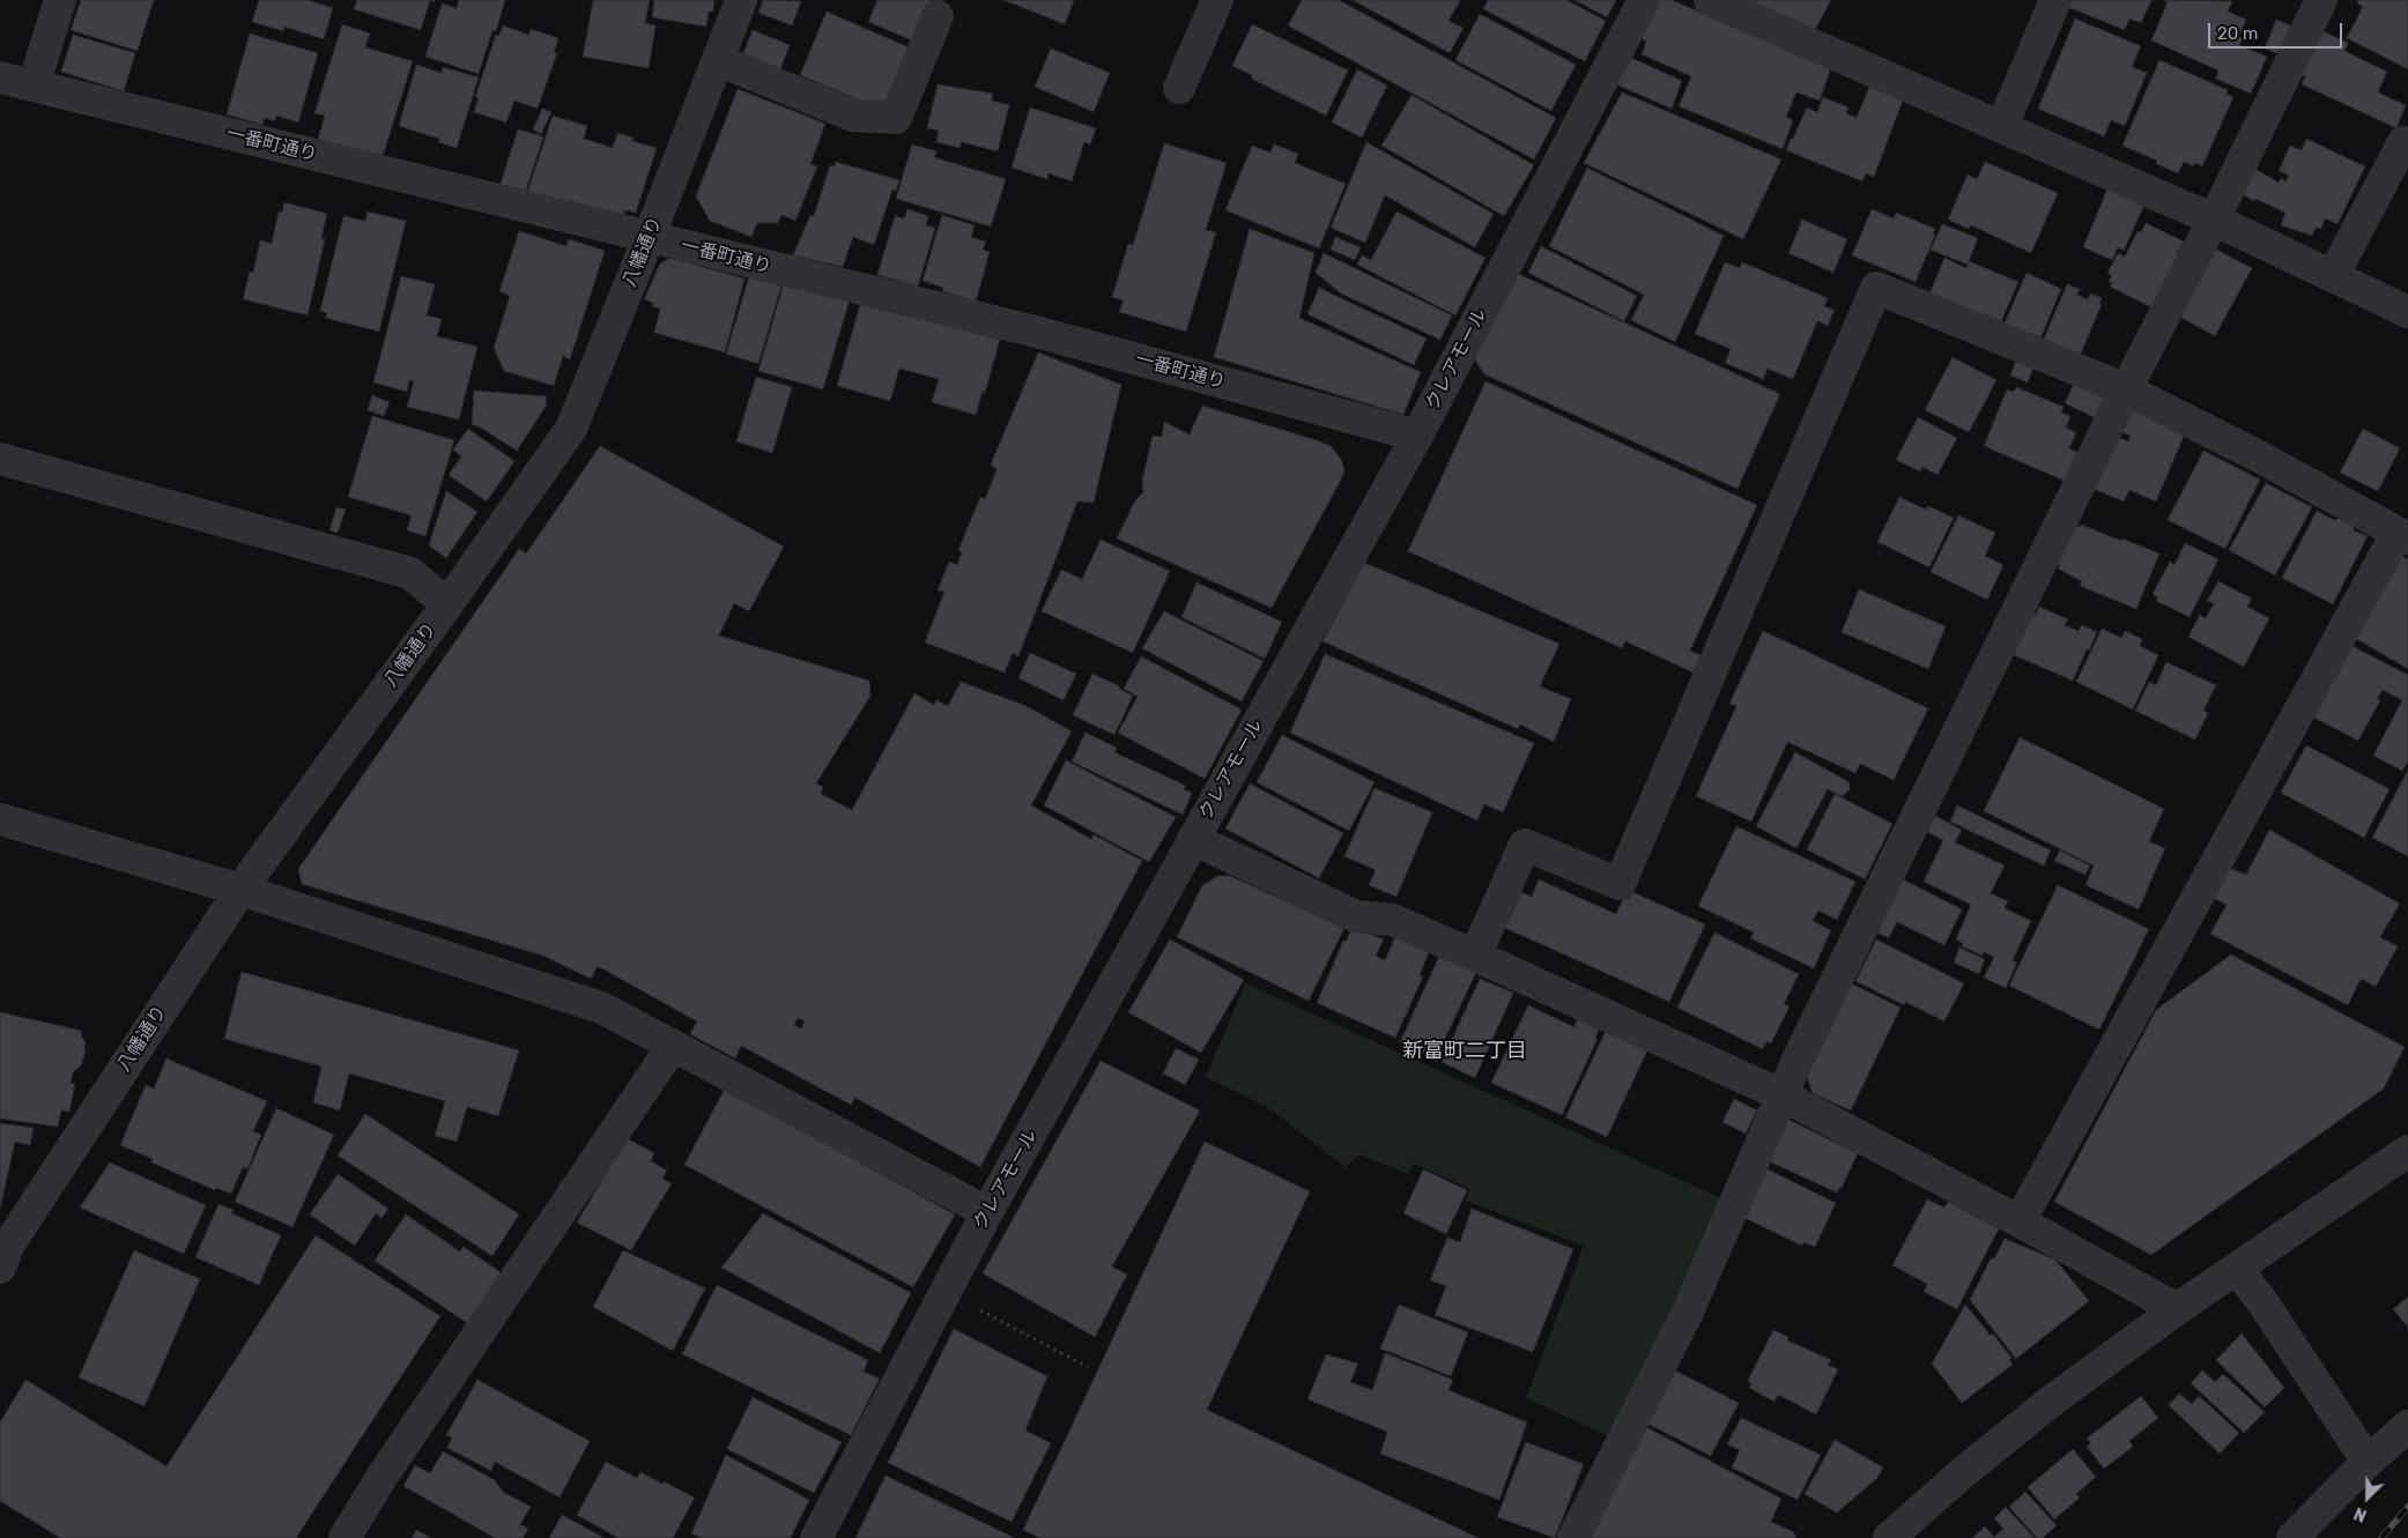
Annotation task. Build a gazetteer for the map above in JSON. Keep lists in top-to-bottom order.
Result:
{
  "streets": {
    "street": ["一番町通り", "八幡通り", "クレアモール"]
  },
  "crossings": [
    ["一番町通り", "八幡通り"],
    ["一番町通り", "クレアモール"]
  ],
  "districts": ["新富町二丁目"],
  "scale_bar": "20 m",
  "north": "bottom left"
}
